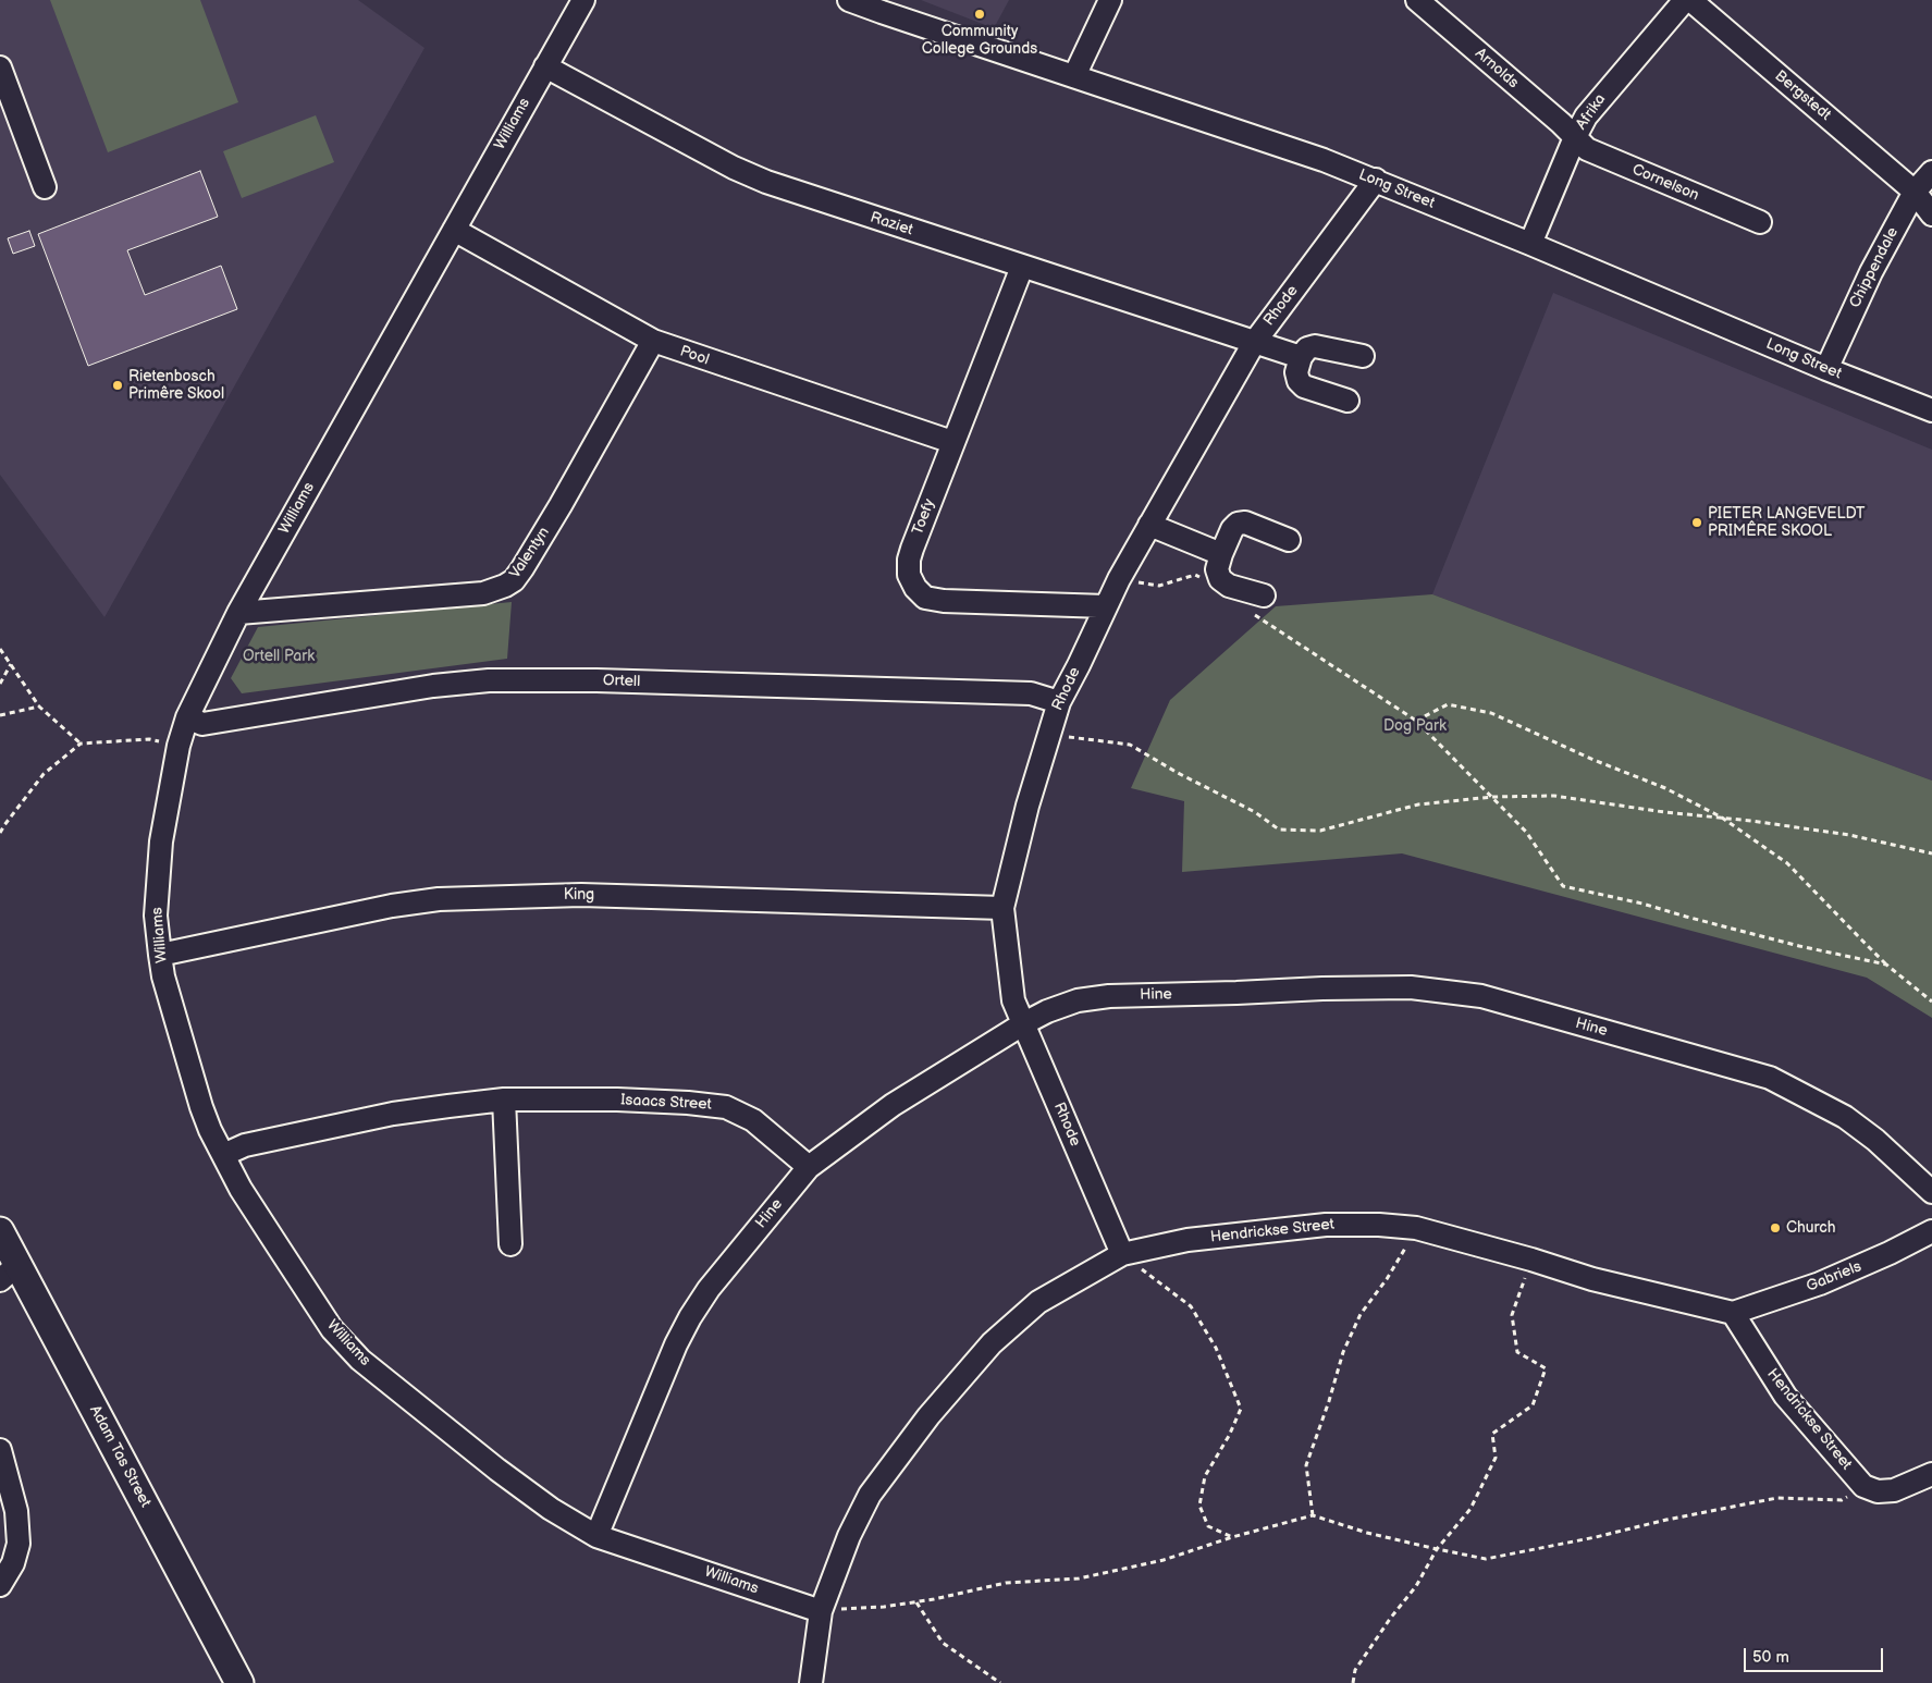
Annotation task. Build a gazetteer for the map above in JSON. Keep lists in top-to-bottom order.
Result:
{
  "streets": {
    "main road": ["Adam Tas Street"],
    "street": [
      "Arnolds",
      "Bergstedt",
      "Afrika",
      "Williams",
      "Cornelson",
      "Long Street",
      "Raziet",
      "Chippendale",
      "Rhode",
      "Pool",
      "Toefy",
      "Valentyn",
      "Ortell",
      "King",
      "Hine",
      "Isaacs Street",
      "Hendrickse Street",
      "Gabriels"
    ]
  },
  "crossings": [
    ["Arnolds", "Afrika"],
    ["Arnolds", "Cornelson"],
    ["Bergstedt", "Chippendale"],
    ["Afrika", "Cornelson"],
    ["Afrika", "Long Street"],
    ["Williams", "Raziet"],
    ["Williams", "Pool"],
    ["Williams", "Valentyn"],
    ["Williams", "Ortell"],
    ["Williams", "King"],
    ["Williams", "Hine"],
    ["Williams", "Isaacs Street"],
    ["Williams", "Hendrickse Street"],
    ["Long Street", "Chippendale"],
    ["Long Street", "Rhode"],
    ["Raziet", "Rhode"],
    ["Raziet", "Toefy"],
    ["Rhode", "Toefy"],
    ["Rhode", "Ortell"],
    ["Rhode", "King"],
    ["Rhode", "Hine"],
    ["Rhode", "Hendrickse Street"],
    ["Pool", "Toefy"],
    ["Pool", "Valentyn"],
    ["Hine", "Isaacs Street"],
    ["Hendrickse Street", "Gabriels"]
  ],
  "parks": ["Ortell Park", "Dog Park"],
  "places": [
    "Community College Grounds",
    "Rietenbosch Primêre Skool",
    "PIETER LANGEVELDT PRIMÊRE SKOOL",
    "Church"
  ],
  "scale_bar": "50 m"
}
